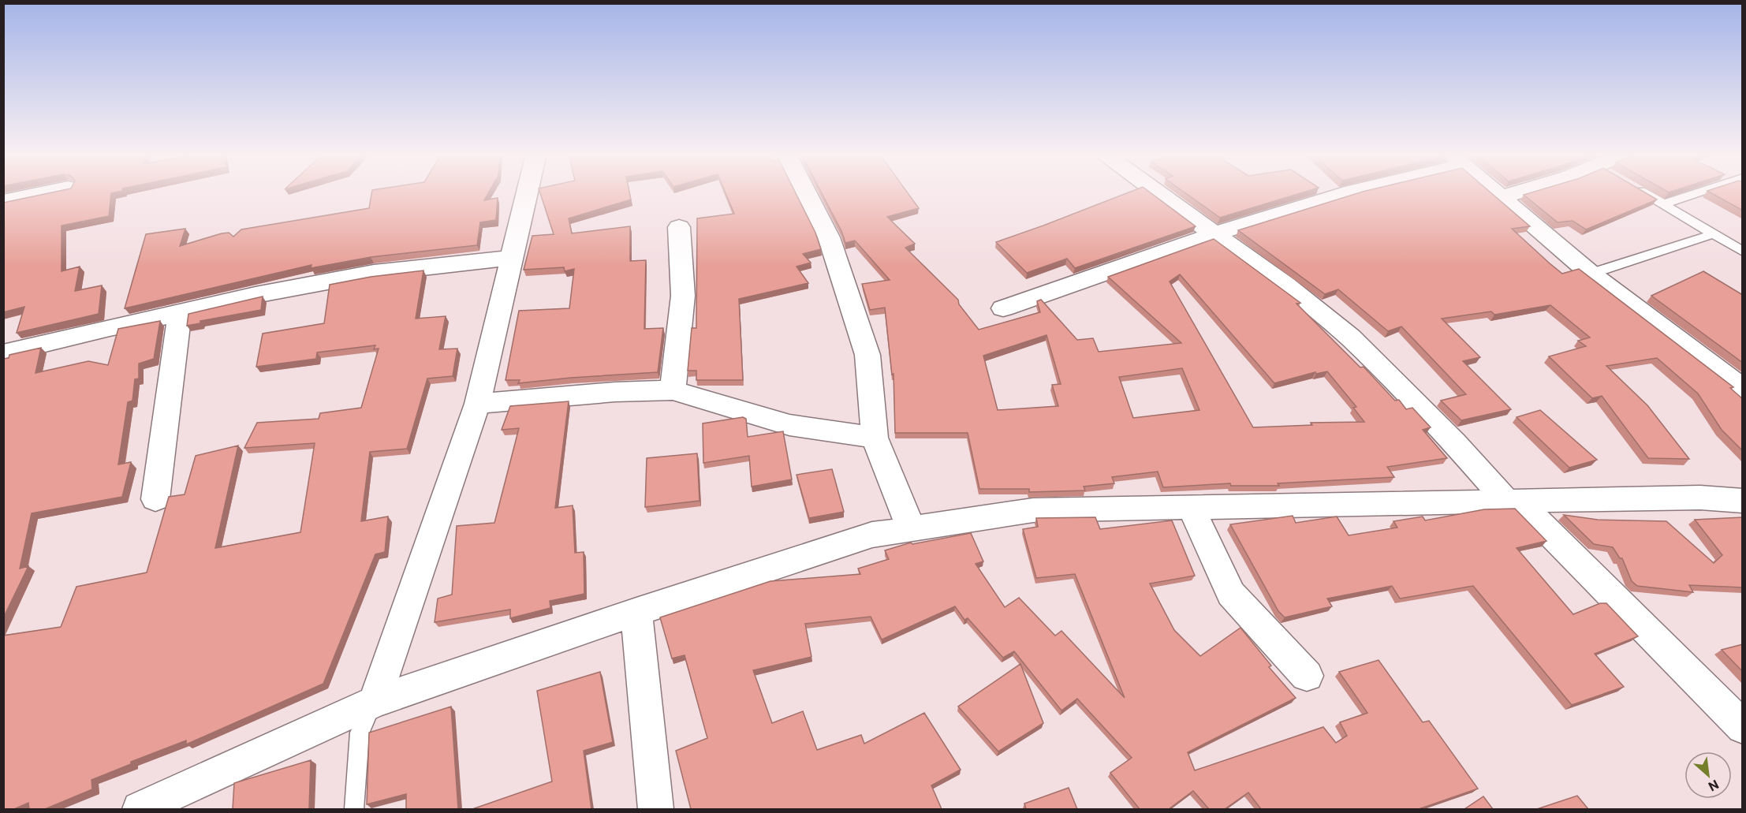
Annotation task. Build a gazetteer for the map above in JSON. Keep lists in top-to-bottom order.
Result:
{
  "north": "bottom right"
}
